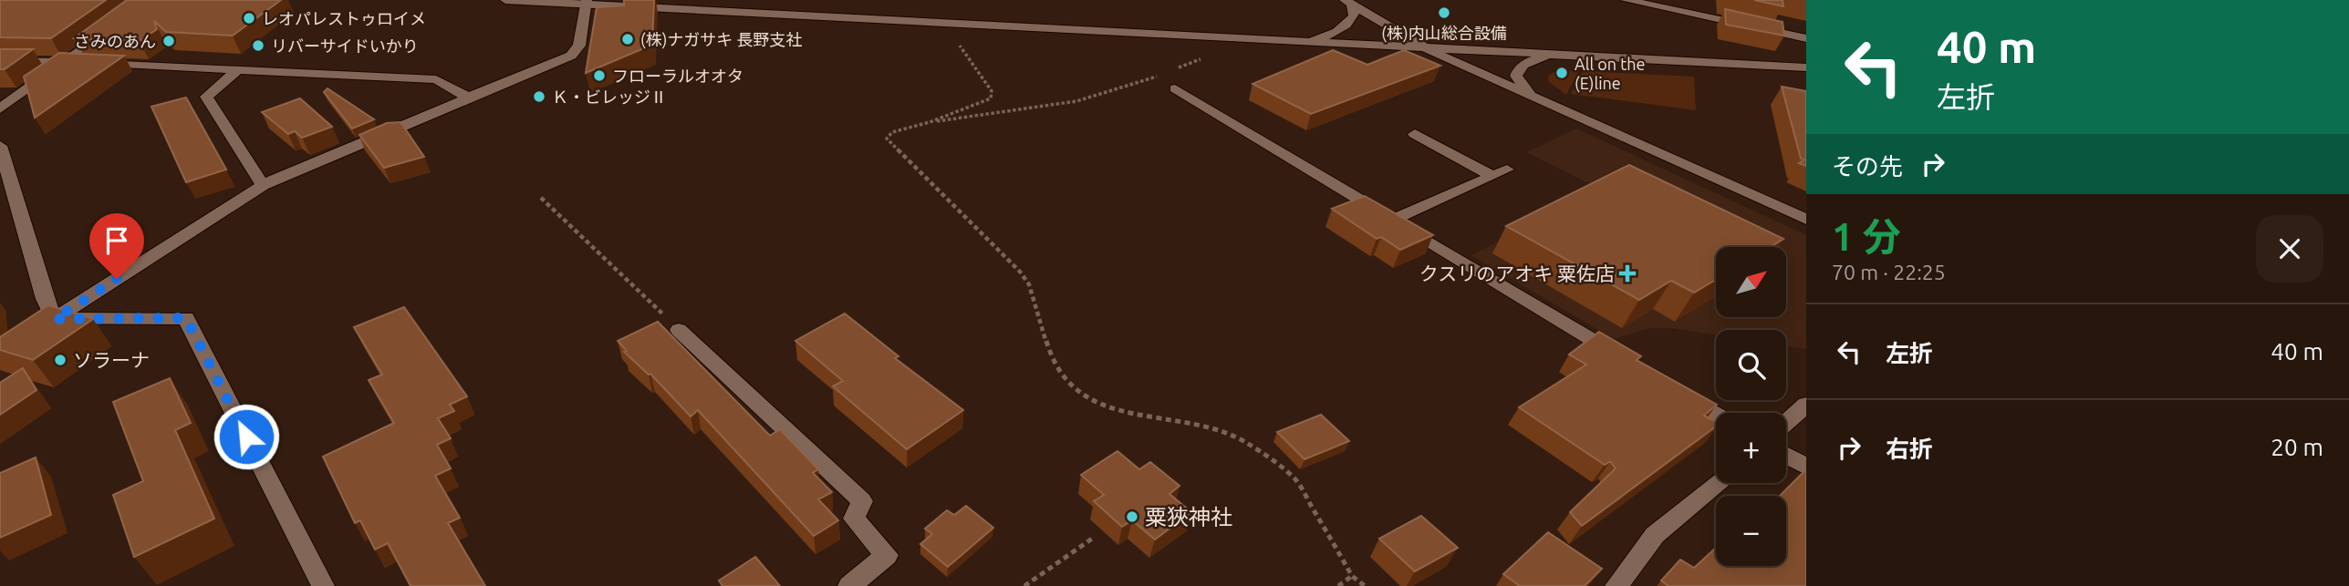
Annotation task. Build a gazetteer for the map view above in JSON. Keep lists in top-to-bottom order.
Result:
{
  "places": {
    "other": [
      "(株)内山総合設備",
      "レオパレストゥロイメ",
      "(株)ナガサキ 長野支社",
      "さみのあん",
      "リバーサイドいかり",
      "All on the (E)line",
      "フローラルオオタ",
      "Ｋ・ビレッジⅡ",
      "ソラーナ",
      "粟狹神社"
    ],
    "health": ["クスリのアオキ 粟佐店"]
  },
  "north": "top right",
  "page": {
    "turn": ["40 m", "左折"],
    "then": "その先",
    "heading": ["1 分", "70 m · 22:25"],
    "map_buttons": ["+", "−"],
    "list": [
      {
        "name": "左折",
        "value": "40 m"
      },
      {
        "name": "右折",
        "value": "20 m"
      }
    ]
  }
}
